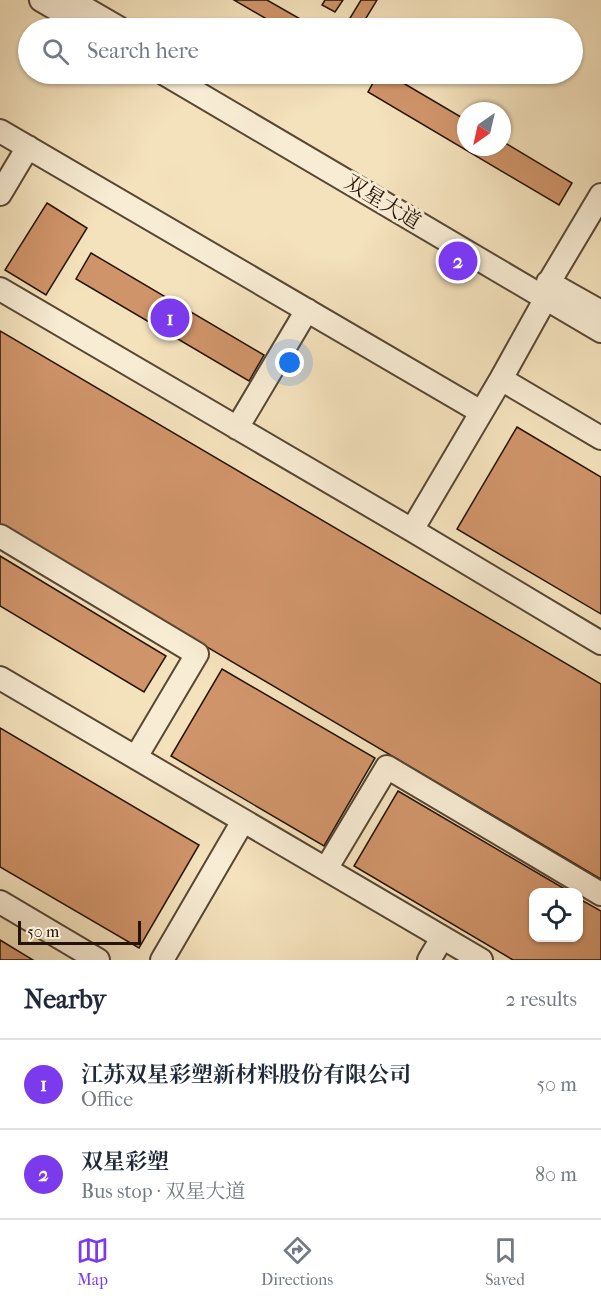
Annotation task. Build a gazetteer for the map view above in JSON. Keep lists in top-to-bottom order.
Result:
{
  "streets": {
    "street": ["双星大道"]
  },
  "scale_bar": "50 m",
  "north": "bottom left",
  "page": {
    "search": "Search here",
    "pins": ["2", "1"],
    "scale": "50 m",
    "heading": ["Nearby", "2 results"],
    "list": [
      {
        "mark": "1",
        "name": "江苏双星彩塑新材料股份有限公司",
        "note": "Office",
        "value": "50 m"
      },
      {
        "mark": "2",
        "name": "双星彩塑",
        "note": "Bus stop · 双星大道",
        "value": "80 m"
      }
    ],
    "nav": ["Map", "Directions", "Saved"]
  }
}
